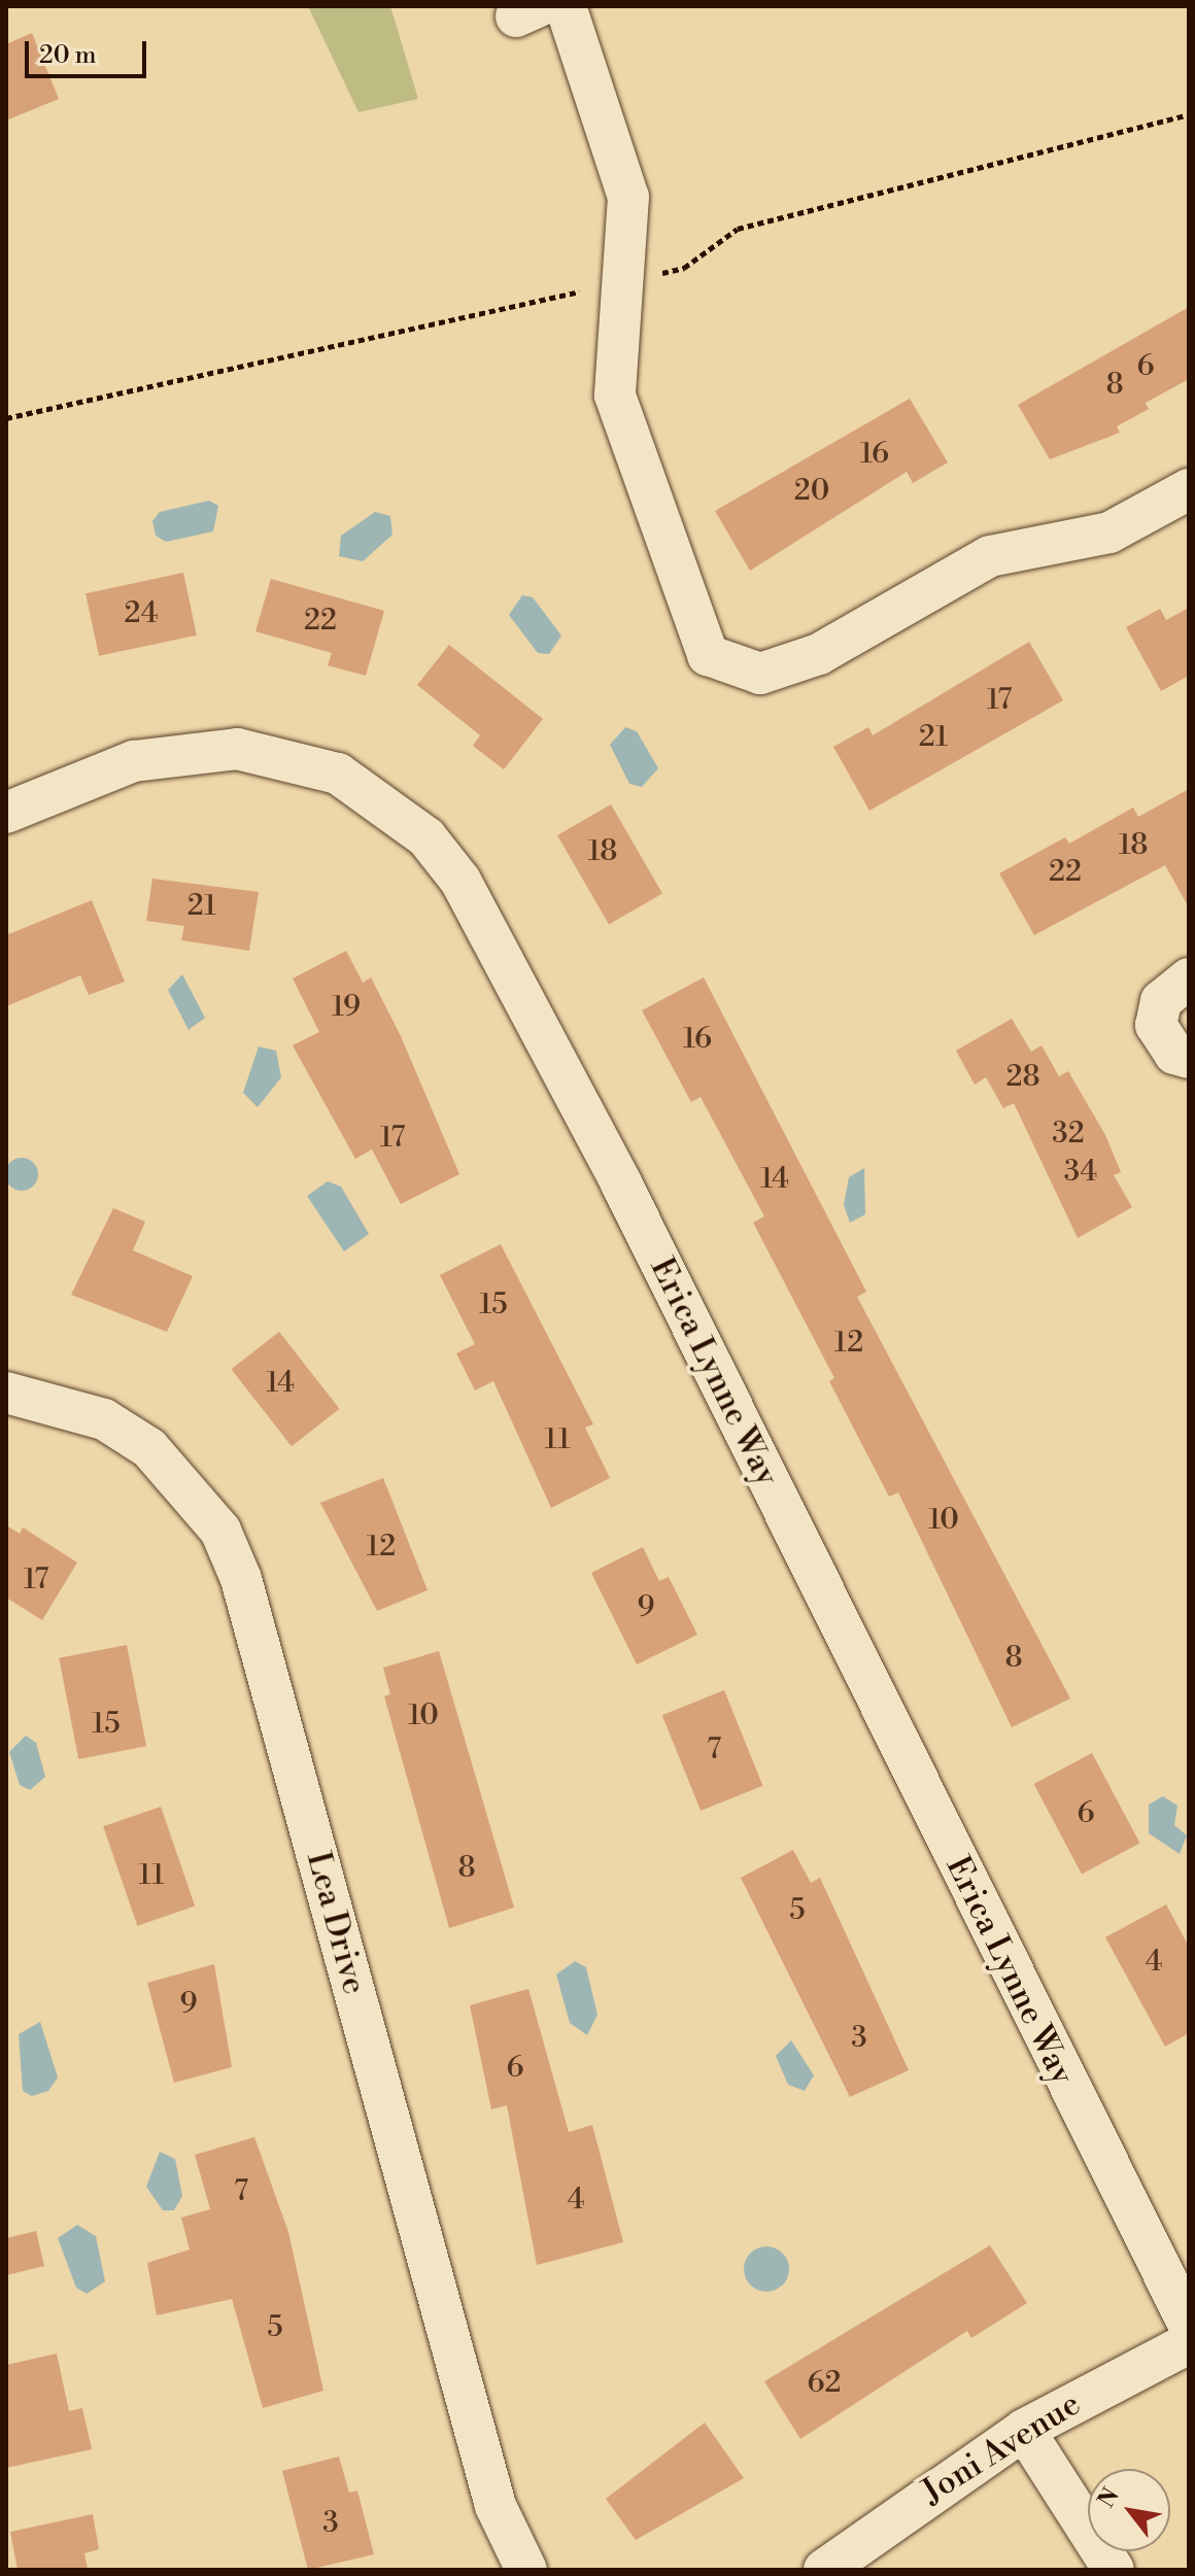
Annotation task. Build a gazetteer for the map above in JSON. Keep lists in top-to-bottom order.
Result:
{
  "streets": {
    "street": ["Erica Lynne Way", "Lea Drive", "Joni Avenue"]
  },
  "house_numbers": [
    "6",
    "8",
    "16",
    "20",
    "24",
    "22",
    "17",
    "21",
    "18",
    "18",
    "22",
    "21",
    "19",
    "16",
    "28",
    "32",
    "17",
    "34",
    "14",
    "15",
    "12",
    "14",
    "11",
    "10",
    "12",
    "17",
    "9",
    "8",
    "10",
    "15",
    "7",
    "6",
    "8",
    "11",
    "5",
    "4",
    "9",
    "3",
    "6",
    "7",
    "4",
    "5",
    "62",
    "3"
  ],
  "scale_bar": "20 m",
  "north": "top left"
}
